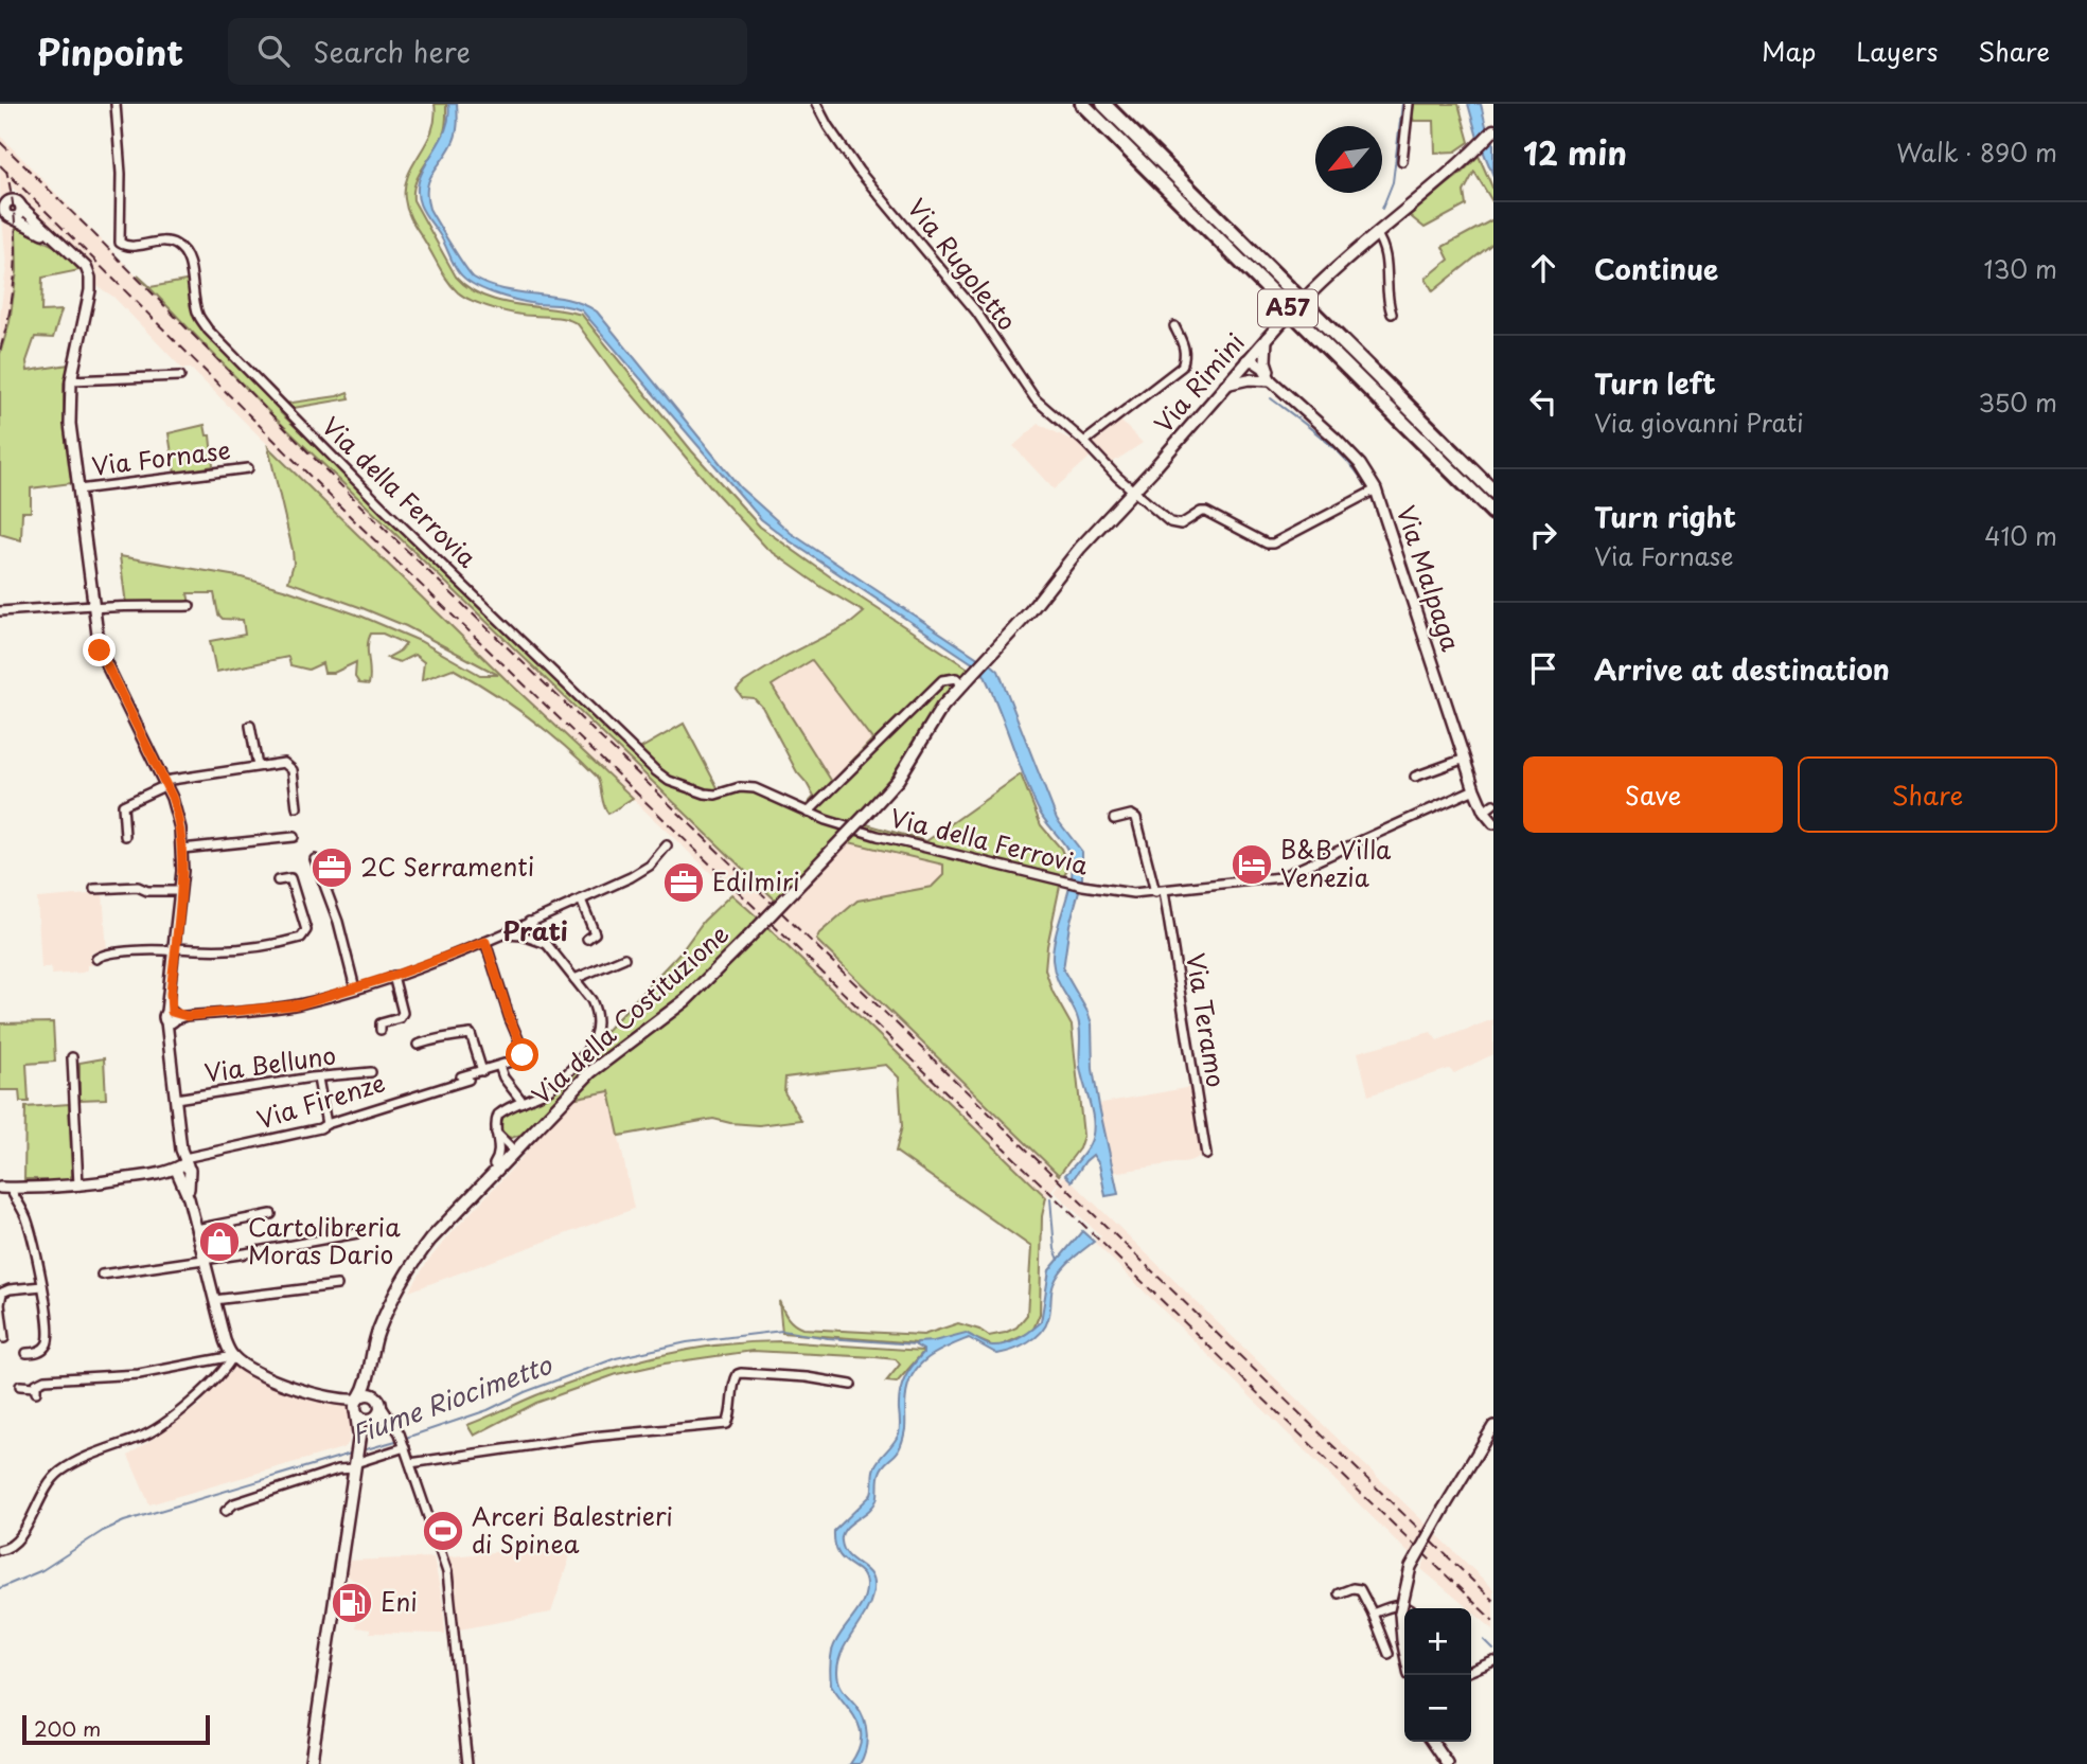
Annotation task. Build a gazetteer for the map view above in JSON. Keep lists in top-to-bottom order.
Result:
{
  "streets": {
    "highway": ["A57"],
    "main road": ["Via Rimini", "Via della Costituzione"],
    "street": [
      "Via Rugoletto",
      "Via Fornase",
      "Via della Ferrovia",
      "Via Malpaga",
      "Via Teramo",
      "Via Belluno",
      "Via Firenze"
    ]
  },
  "crossings": [
    ["Via Rugoletto", "Via Rimini"],
    ["Via Rugoletto", "Via Malpaga"],
    ["Via Rimini", "Via Malpaga"],
    ["Via Rimini", "Via della Costituzione"],
    ["Via Fornase", "Via Belluno"],
    ["Via Fornase", "Via Firenze"],
    ["Via della Ferrovia", "Via Malpaga"],
    ["Via della Ferrovia", "Via Teramo"]
  ],
  "districts": ["Prati"],
  "water": ["Fiume Riocimetto"],
  "places": {
    "hotel": ["B&B Villa Venezia"],
    "office": ["2C Serramenti", "Edilmiri"],
    "shop": ["Cartolibreria Moras Dario"],
    "sports": ["Arceri Balestrieri di Spinea"],
    "fuel station": ["Eni"]
  },
  "scale_bar": "200 m",
  "north": "bottom left",
  "page": {
    "header": "Pinpoint",
    "search": "Search here",
    "nav": ["Map", "Layers", "Share"],
    "heading": ["12 min", "Walk · 890 m"],
    "list": [
      ["Continue", "130 m"],
      ["Turn left", "Via giovanni Prati", "350 m"],
      ["Turn right", "Via Fornase", "410 m"],
      "Arrive at destination"
    ],
    "buttons": ["Save", "Share"],
    "map_buttons": ["+", "−"],
    "scale": "200 m"
  }
}
